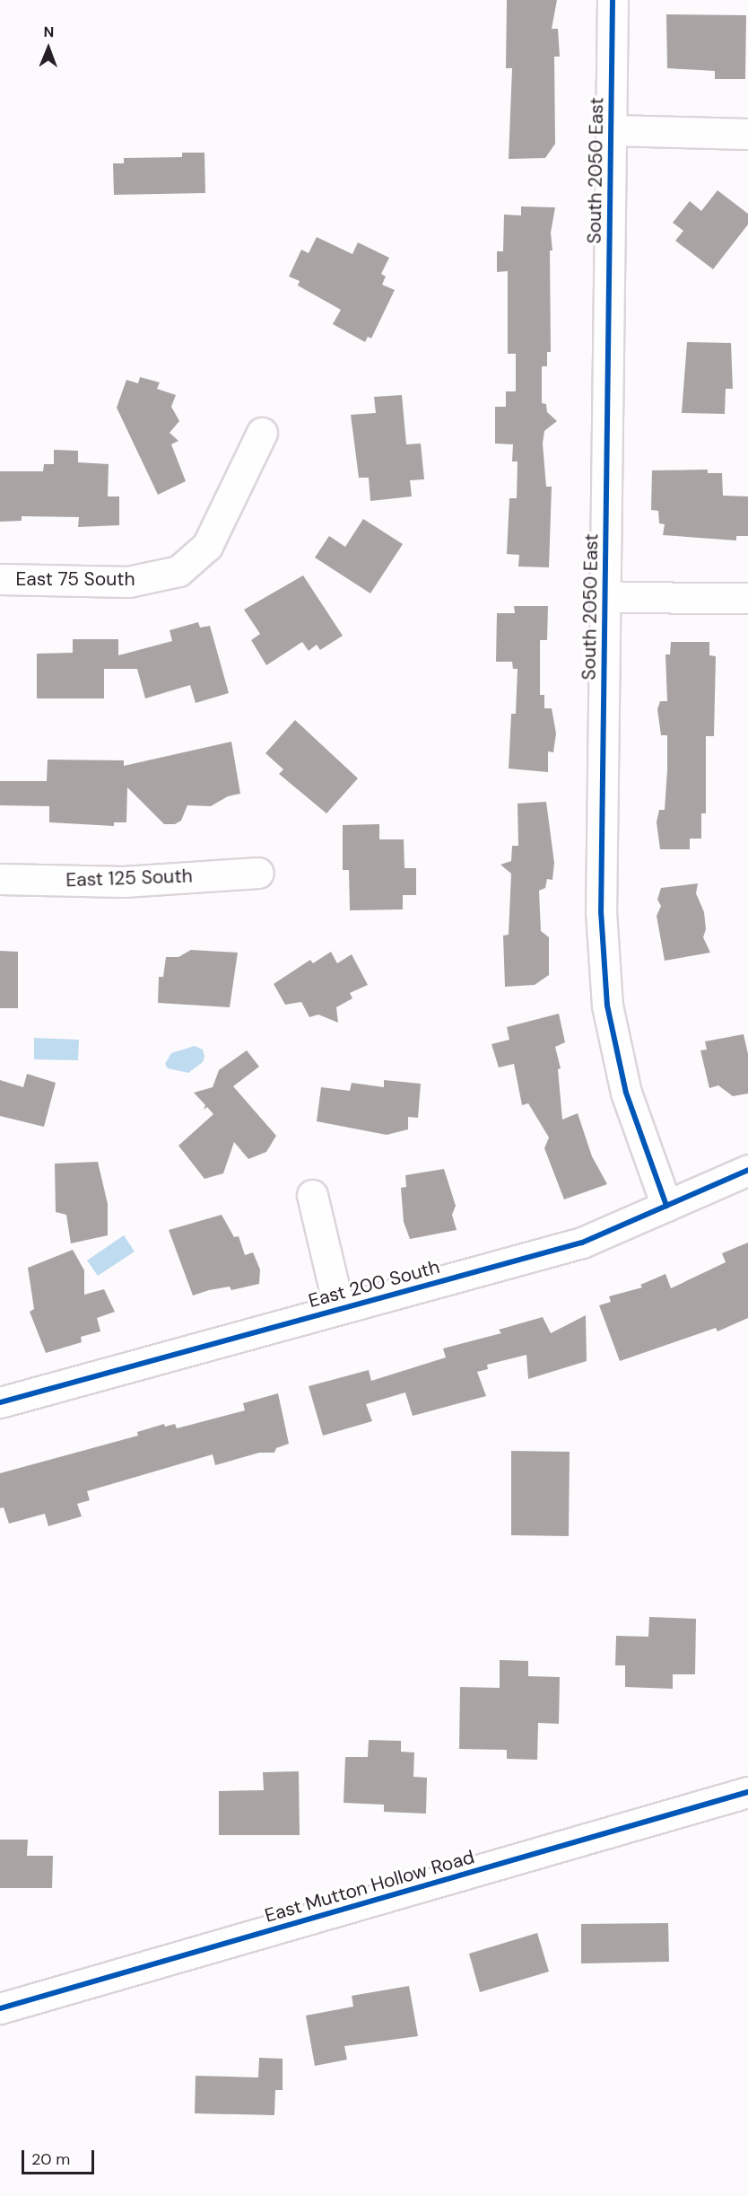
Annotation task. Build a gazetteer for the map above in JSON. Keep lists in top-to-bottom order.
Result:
{
  "streets": {
    "street": [
      "South 2050 East",
      "East 75 South",
      "East 125 South",
      "East 200 South",
      "East Mutton Hollow Road"
    ]
  },
  "crossings": [
    ["South 2050 East", "East 200 South"]
  ],
  "scale_bar": "20 m",
  "north": "top"
}
